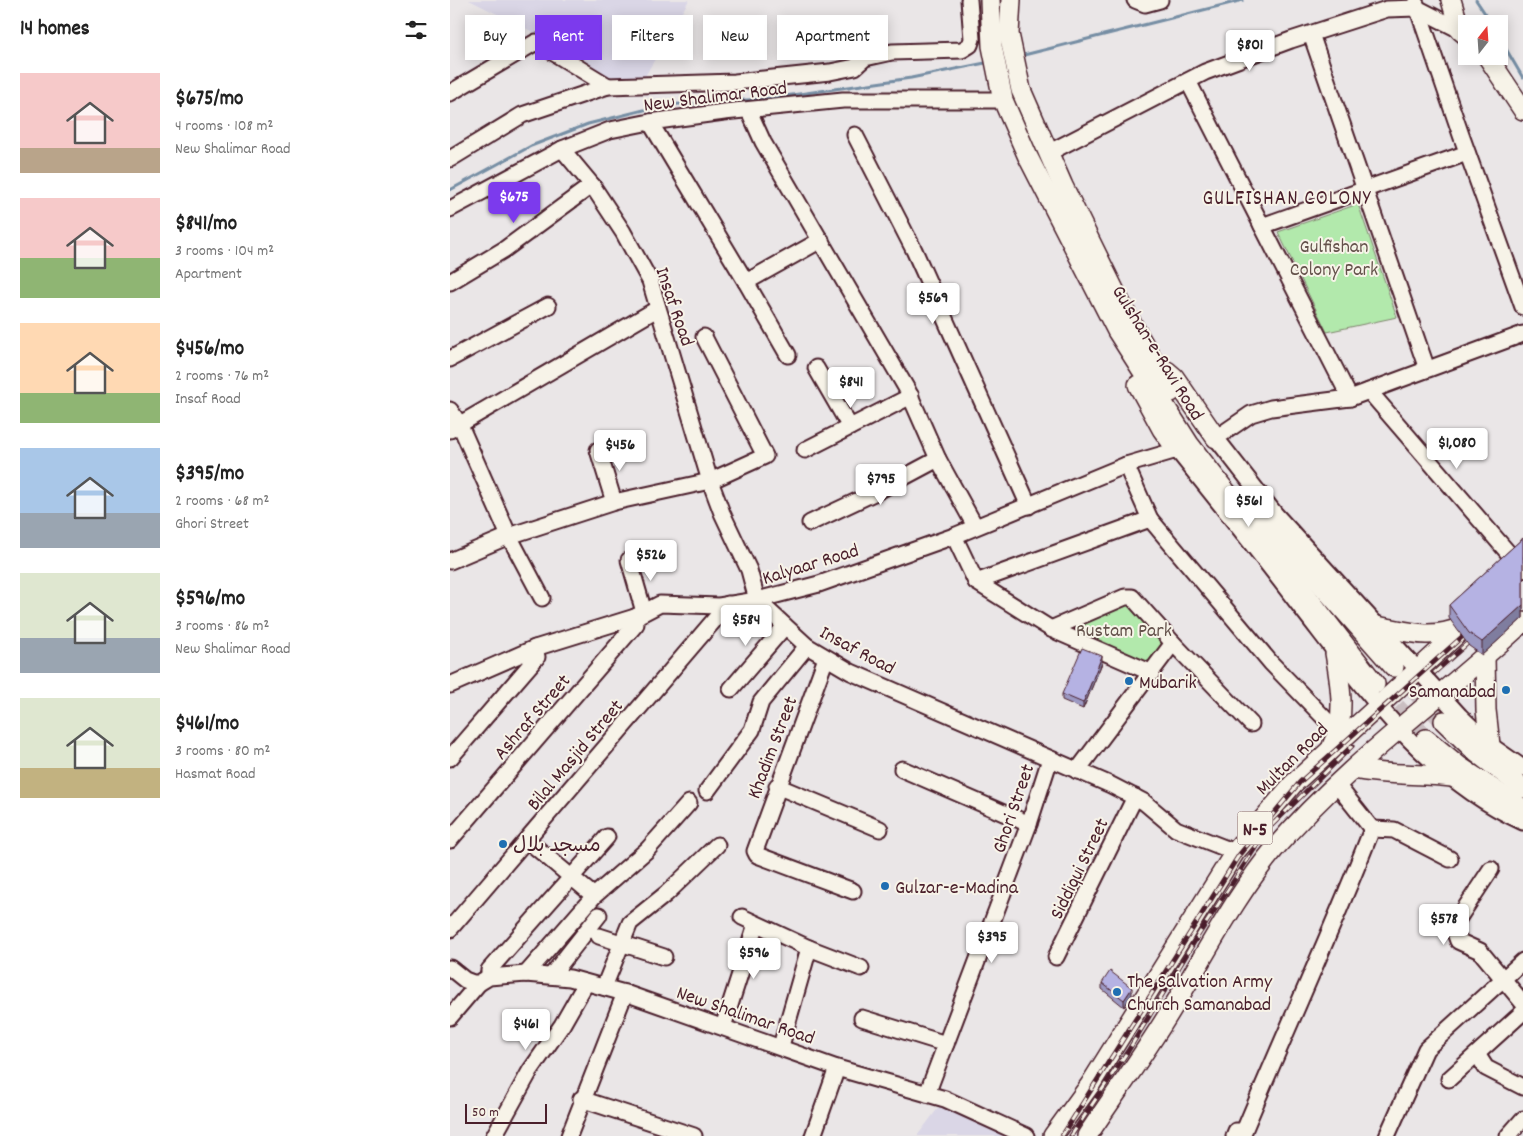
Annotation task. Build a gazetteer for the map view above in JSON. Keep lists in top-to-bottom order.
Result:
{
  "streets": {
    "main road": ["Gulshan-e-Ravi Road", "Multan Road", "N-5"],
    "street": [
      "New Shalimar Road",
      "Insaf Road",
      "Kalyaar Road",
      "Ashraf Street",
      "Khadim Street",
      "Bilal Masjid Street",
      "Ghori Street",
      "Siddiqui Street"
    ]
  },
  "crossings": [
    ["New Shalimar Road", "Insaf Road"],
    ["New Shalimar Road", "Gulshan-e-Ravi Road"],
    ["New Shalimar Road", "Ghori Street"],
    ["Insaf Road", "Kalyaar Road"],
    ["Insaf Road", "Khadim Street"],
    ["Insaf Road", "Multan Road"],
    ["Insaf Road", "Ghori Street"],
    ["Insaf Road", "Siddiqui Street"],
    ["Kalyaar Road", "Ashraf Street"],
    ["Kalyaar Road", "Bilal Masjid Street"]
  ],
  "districts": ["GULFISHAN COLONY"],
  "parks": ["Gulfishan Colony Park", "Rustam Park"],
  "places": [
    "Mubarik",
    "Samanabad",
    "مسجد بلال",
    "Gulzar-e-Madina",
    "The Salvation Army Church Samanabad"
  ],
  "scale_bar": "50 m",
  "north": "top",
  "page": {
    "heading": "14 homes",
    "chip": [
      "Buy",
      "Rent",
      "Filters",
      "New",
      "Apartment"
    ],
    "price": [
      "$801",
      "$675",
      "$569",
      "$841",
      "$1,080",
      "$456",
      "$795",
      "$561",
      "$526",
      "$584",
      "$578",
      "$395",
      "$596",
      "$461"
    ],
    "list": [
      {
        "name": "$675/mo",
        "note": "4 rooms · 108 m² · New Shalimar Road"
      },
      {
        "name": "$841/mo",
        "note": "3 rooms · 104 m² · Apartment"
      },
      {
        "name": "$456/mo",
        "note": "2 rooms · 76 m² · Insaf Road"
      },
      {
        "name": "$395/mo",
        "note": "2 rooms · 68 m² · Ghori Street"
      },
      {
        "name": "$596/mo",
        "note": "3 rooms · 86 m² · New Shalimar Road"
      },
      {
        "name": "$461/mo",
        "note": "3 rooms · 80 m² · Hasmat Road"
      }
    ],
    "scale": "50 m"
  }
}
